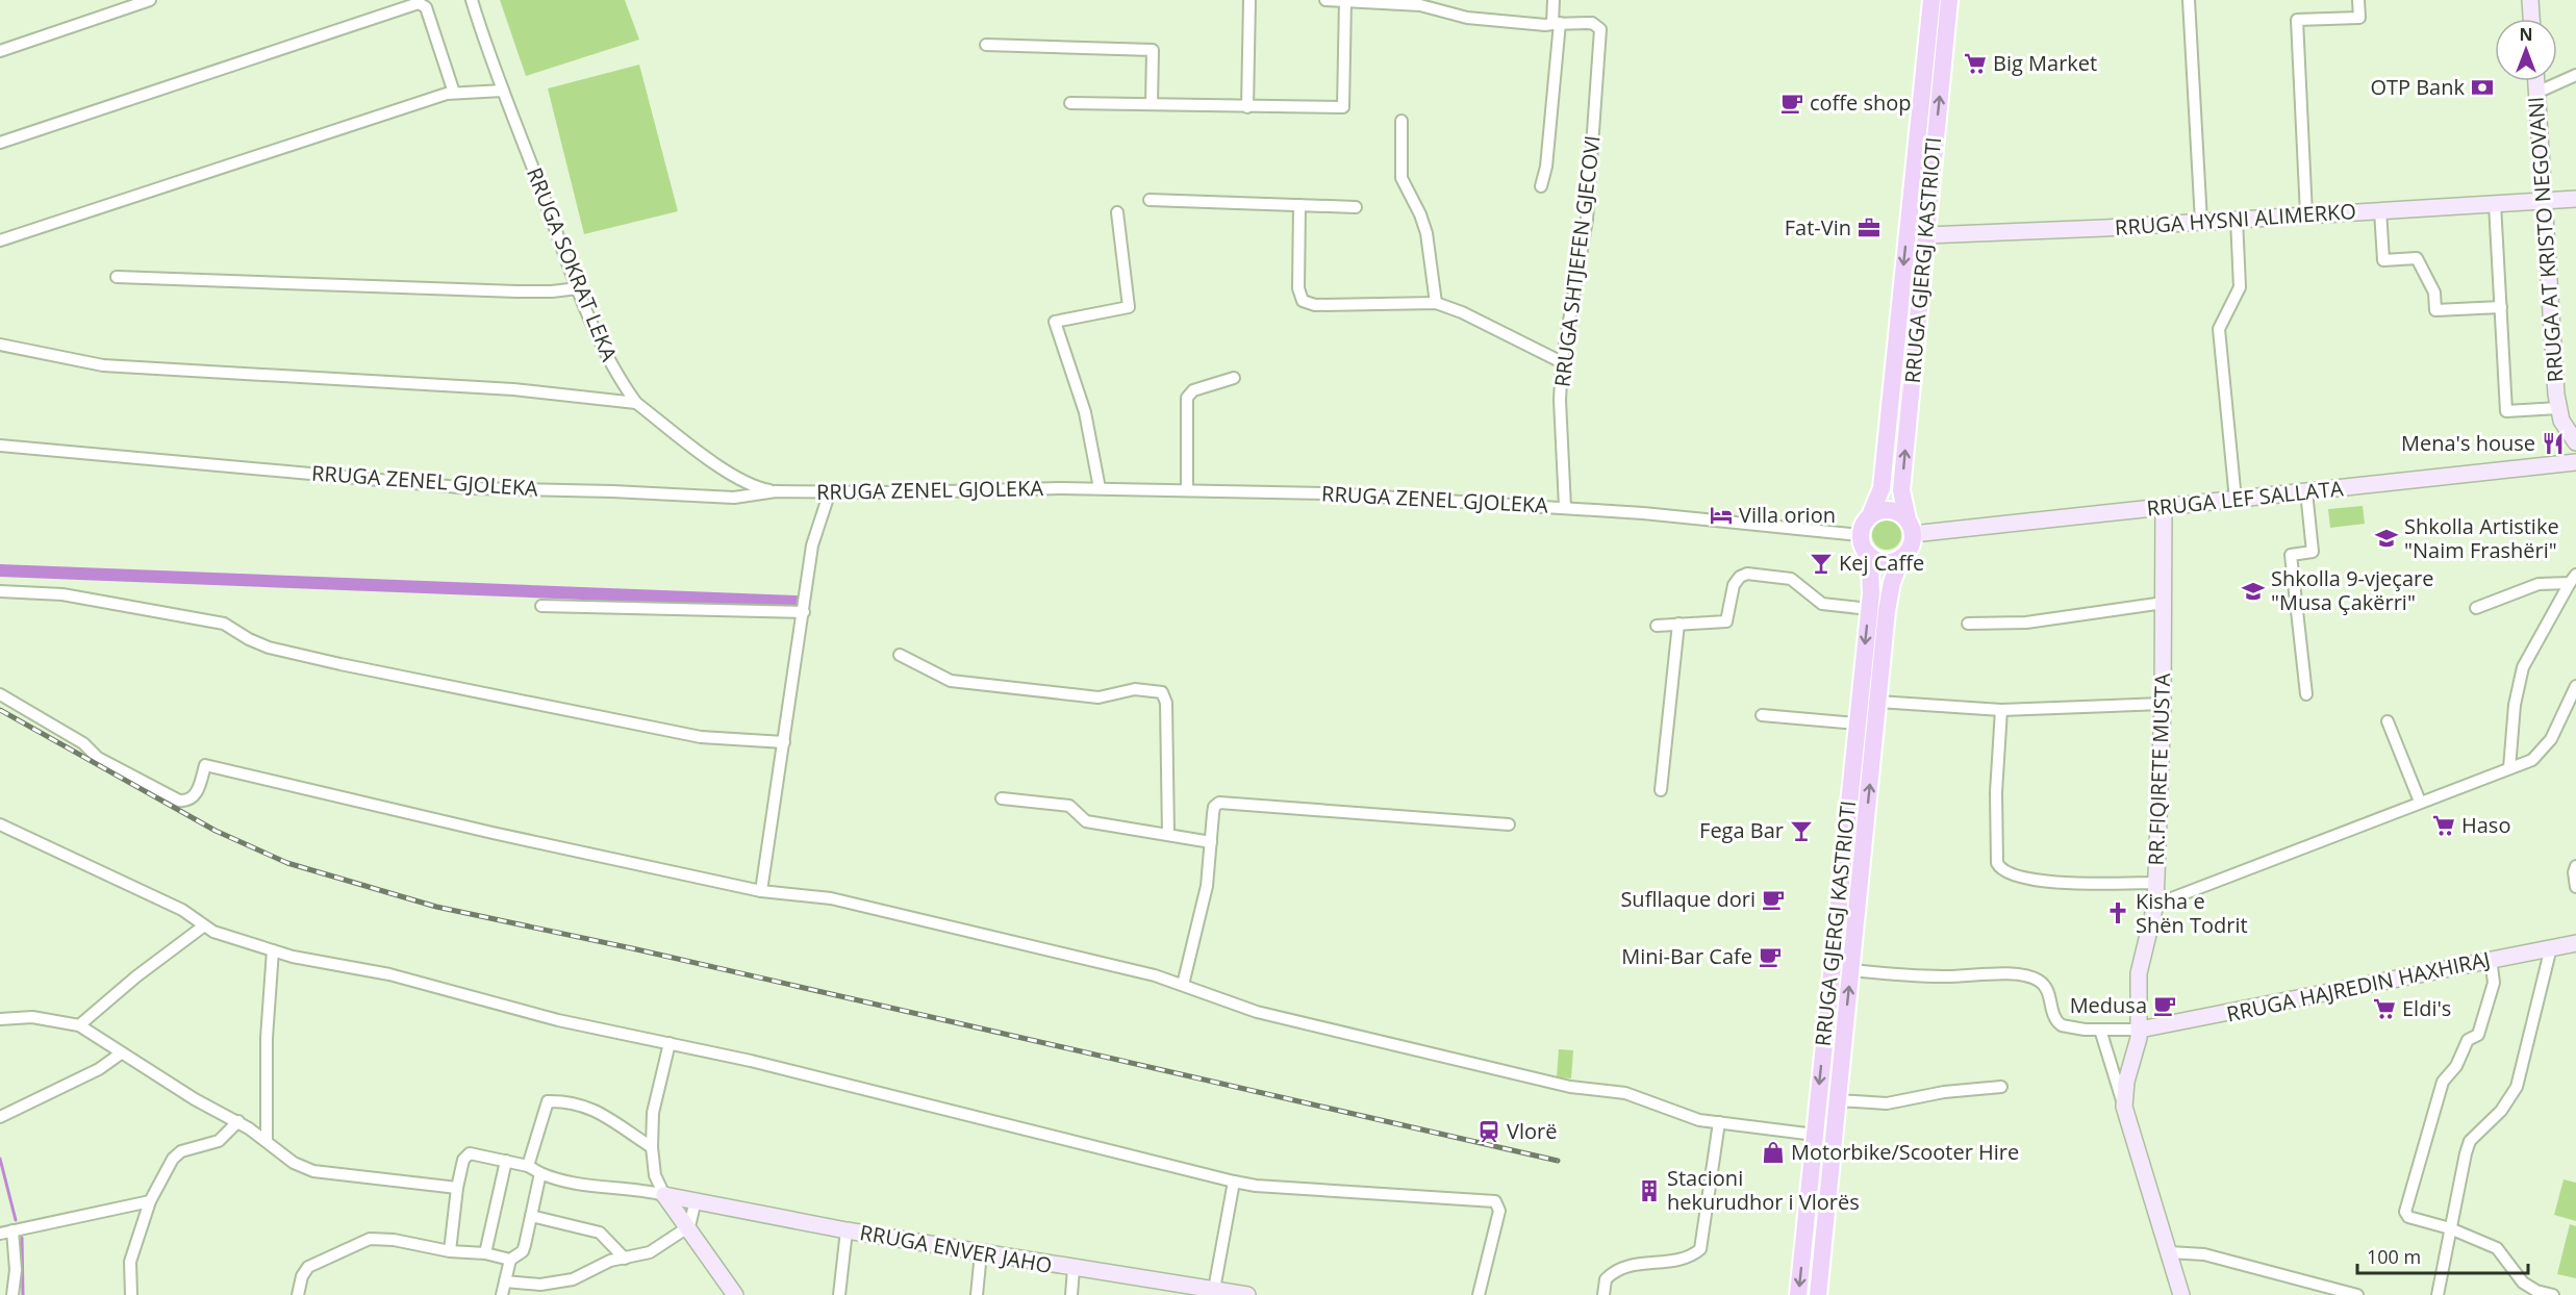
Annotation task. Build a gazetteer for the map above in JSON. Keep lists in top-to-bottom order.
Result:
{
  "streets": {
    "main road": ["RRUGA GJERGJ KASTRIOTI"],
    "street": [
      "RRUGA HYSNI ALIMERKO",
      "RRUGA AT KRISTO NEGOVANI",
      "RRUGA SHTJEFEN GJECOVI",
      "RRUGA SOKRAT LEKA",
      "RRUGA ZENEL GJOLEKA",
      "RRUGA LEF SALLATA",
      "RR.FIQIRETE MUSTA",
      "RRUGA HAJREDIN HAXHIRAJ",
      "RRUGA ENVER JAHO"
    ]
  },
  "crossings": [
    ["RRUGA HYSNI ALIMERKO", "RRUGA AT KRISTO NEGOVANI"],
    ["RRUGA HYSNI ALIMERKO", "RRUGA GJERGJ KASTRIOTI"],
    ["RRUGA GJERGJ KASTRIOTI", "RRUGA ZENEL GJOLEKA"],
    ["RRUGA GJERGJ KASTRIOTI", "RRUGA LEF SALLATA"],
    ["RRUGA SHTJEFEN GJECOVI", "RRUGA ZENEL GJOLEKA"],
    ["RRUGA SOKRAT LEKA", "RRUGA ZENEL GJOLEKA"],
    ["RRUGA ZENEL GJOLEKA", "RRUGA LEF SALLATA"],
    ["RRUGA LEF SALLATA", "RR.FIQIRETE MUSTA"],
    ["RR.FIQIRETE MUSTA", "RRUGA HAJREDIN HAXHIRAJ"]
  ],
  "places": {
    "supermarket": ["Big Market", "Haso", "Eldi's"],
    "bank": ["OTP Bank"],
    "cafe": [
      "coffe shop",
      "Sufllaque dori",
      "Mini-Bar Cafe",
      "Medusa"
    ],
    "office": ["Fat-Vin"],
    "restaurant": ["Mena's house"],
    "hotel": ["Villa orion"],
    "school or university": ["Shkolla Artistike \"Naim Frashëri\"", "Shkolla 9-vjeçare \"Musa Çakërri\""],
    "bar": ["Kej Caffe", "Fega Bar"],
    "church": ["Kisha e Shën Todrit"],
    "station": ["Vlorë"],
    "shop": ["Motorbike/Scooter Hire"],
    "building": ["Stacioni hekurudhor i Vlorës"]
  },
  "scale_bar": "100 m",
  "north": "top"
}
